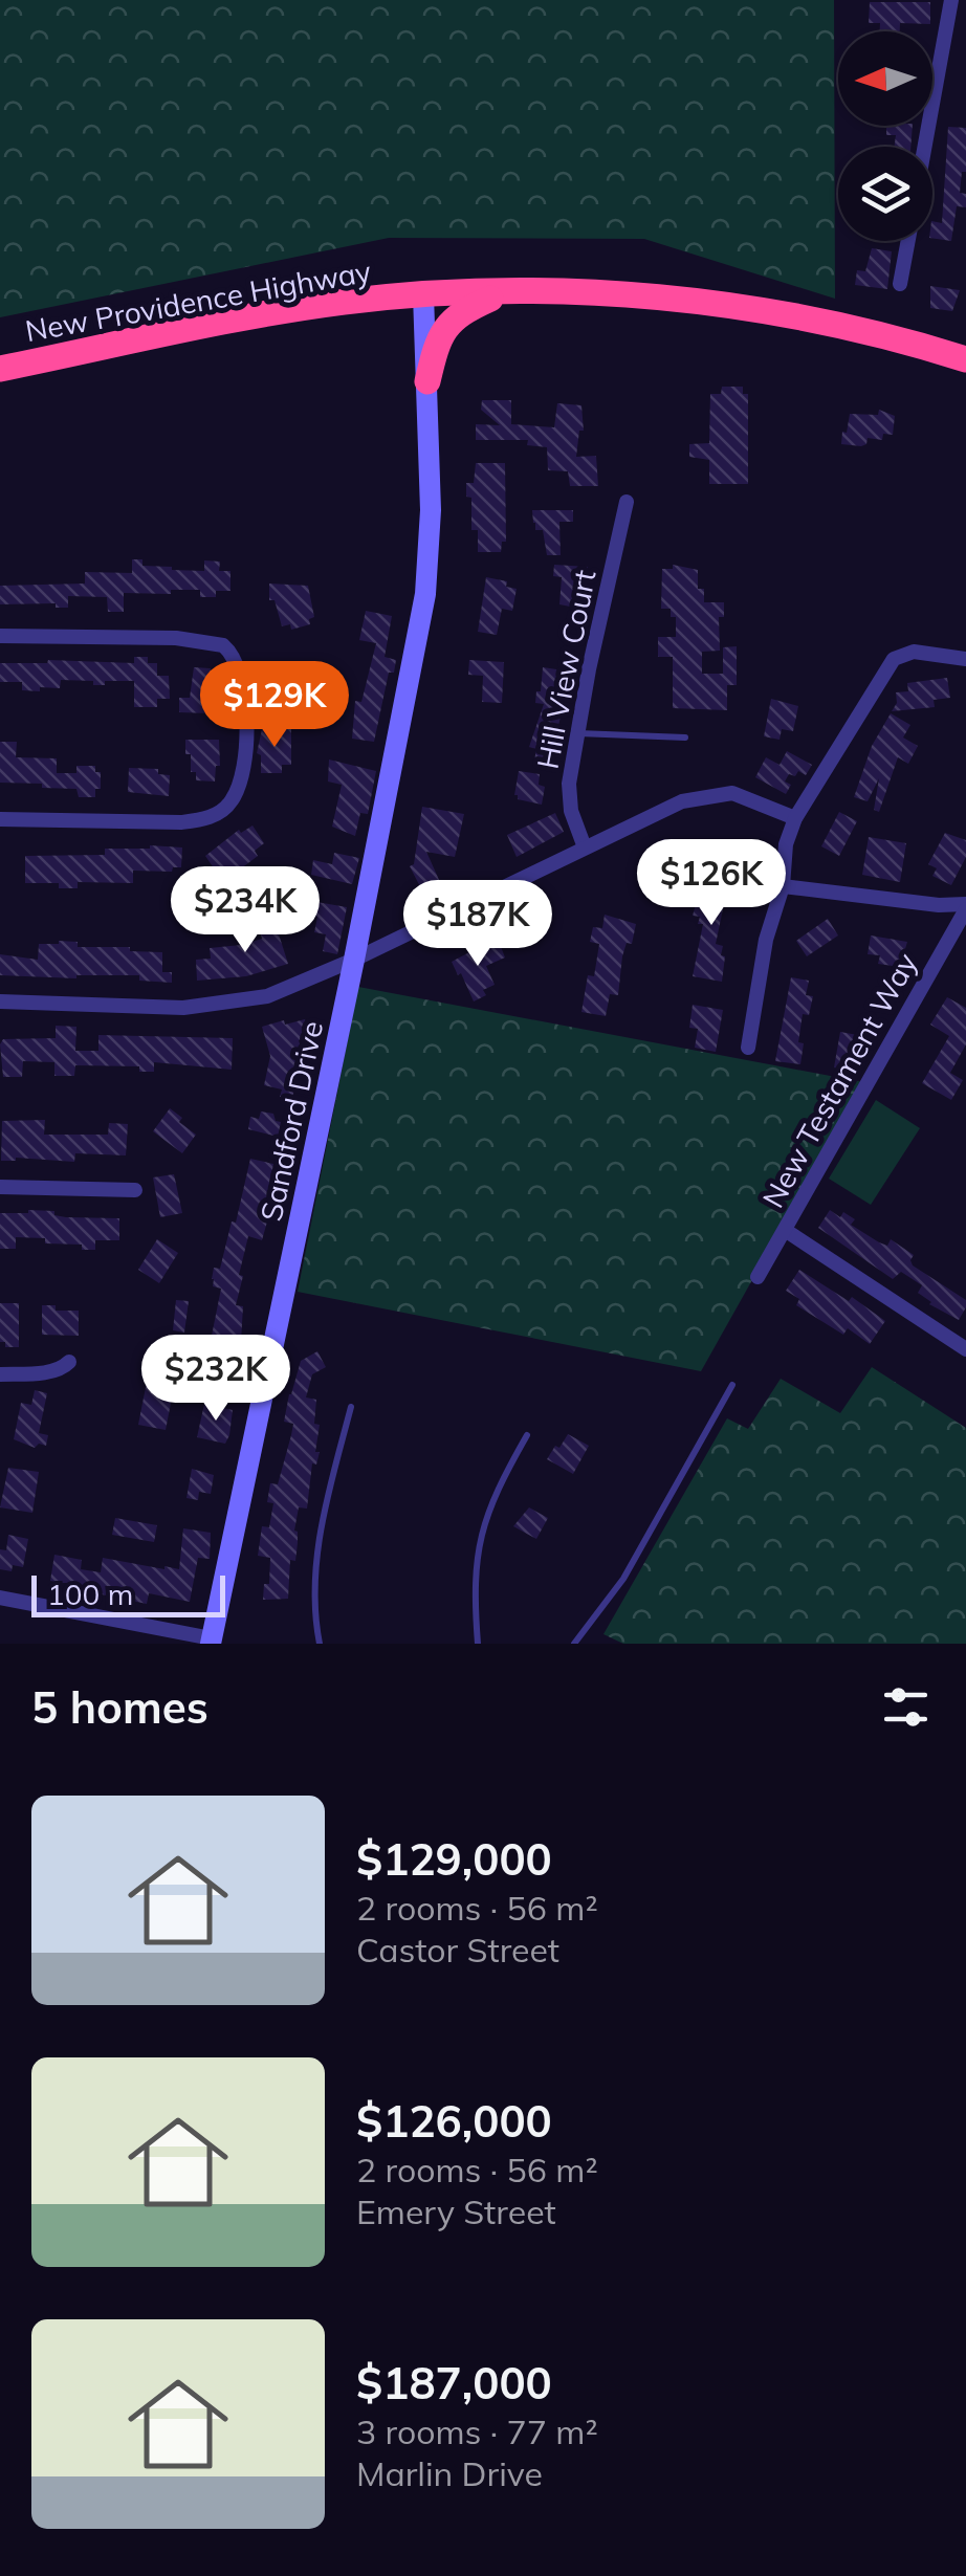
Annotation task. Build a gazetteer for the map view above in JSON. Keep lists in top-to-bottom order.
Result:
{
  "streets": {
    "highway": ["New Providence Highway"],
    "street": ["Hill View Court", "New Testament Way", "Sandford Drive"]
  },
  "crossings": [
    ["New Providence Highway", "Sandford Drive"]
  ],
  "scale_bar": "100 m",
  "north": "left",
  "page": {
    "price": [
      "$129K",
      "$126K",
      "$234K",
      "$187K",
      "$232K"
    ],
    "scale": "100 m",
    "heading": "5 homes",
    "list": [
      {
        "name": "$129,000",
        "note": "2 rooms · 56 m² · Castor Street"
      },
      {
        "name": "$126,000",
        "note": "2 rooms · 56 m² · Emery Street"
      },
      {
        "name": "$187,000",
        "note": "3 rooms · 77 m² · Marlin Drive"
      }
    ]
  }
}
